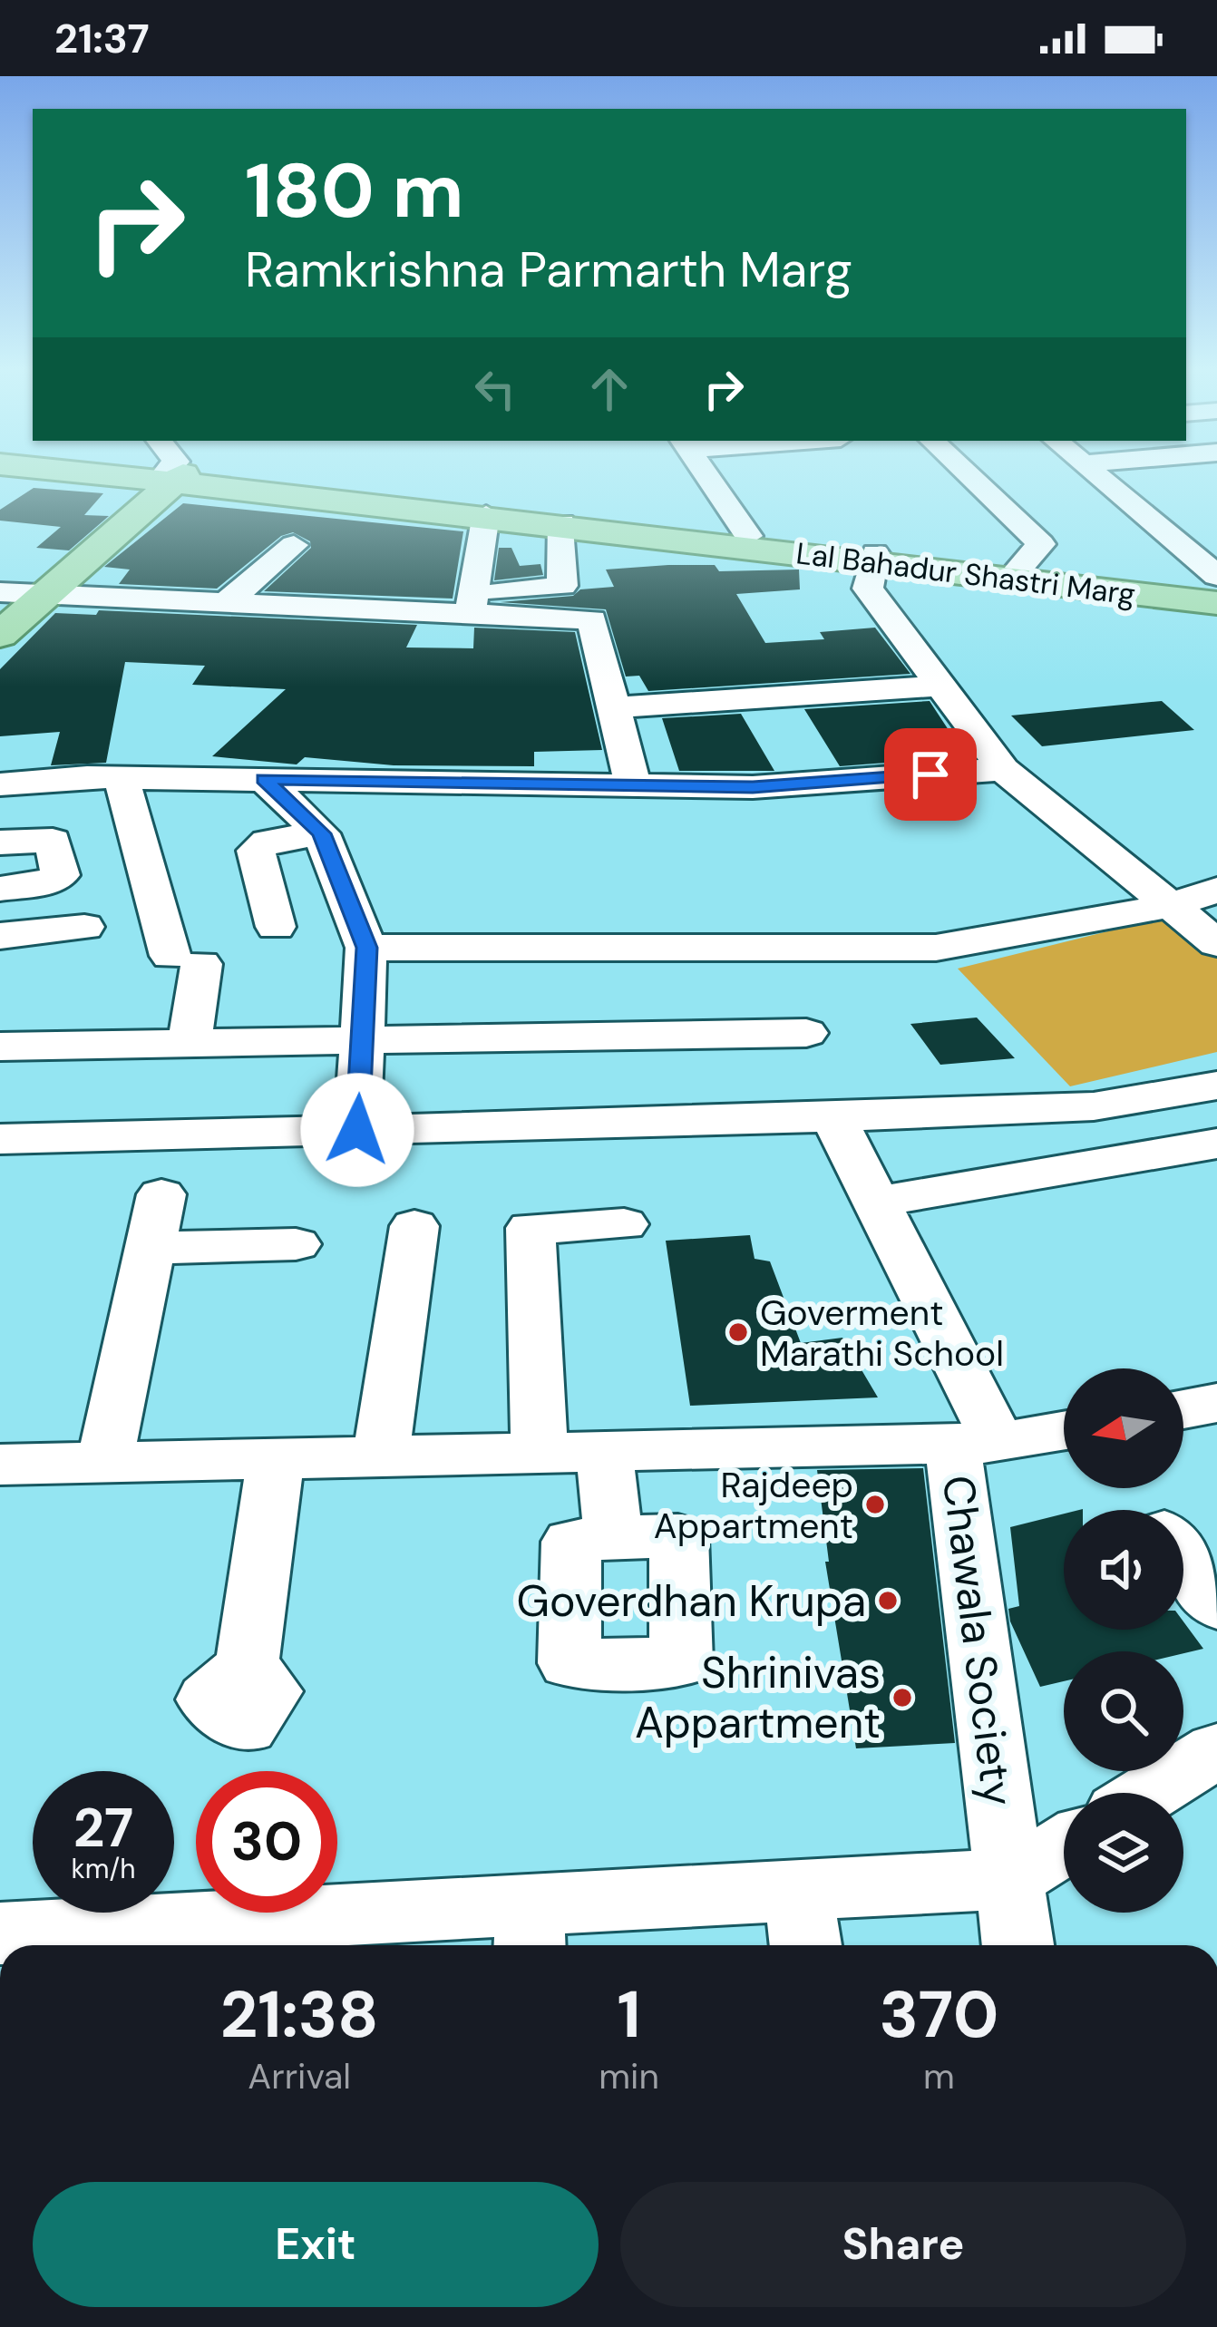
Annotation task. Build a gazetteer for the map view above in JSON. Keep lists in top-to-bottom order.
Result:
{
  "streets": {
    "main road": ["Lal Bahadur Shastri Marg"],
    "street": ["Chawala Society"]
  },
  "places": [
    "Goverment Marathi School",
    "Rajdeep Appartment",
    "Goverdhan Krupa",
    "Shrinivas Appartment"
  ],
  "north": "left",
  "page": {
    "status": "21:37",
    "turn": ["180 m", "Ramkrishna Parmarth Marg"],
    "speed": "27 km/h",
    "limit": "30",
    "eta": [
      "21:38",
      "Arrival",
      "1",
      "min",
      "370",
      "m"
    ],
    "buttons": ["Exit", "Share"]
  }
}
